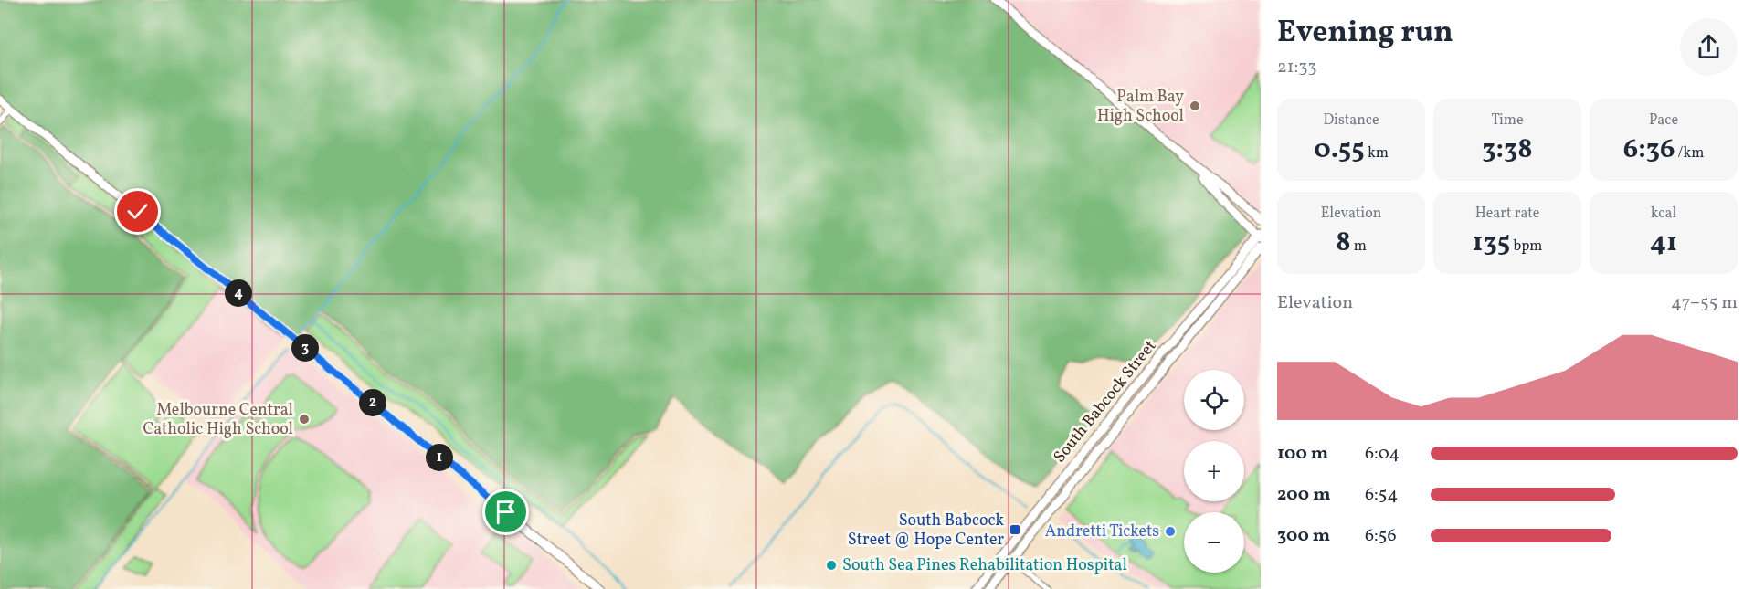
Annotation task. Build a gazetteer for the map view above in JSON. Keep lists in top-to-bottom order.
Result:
{
  "streets": {
    "street": ["South Babcock Street"]
  },
  "places": {
    "other": [
      "Palm Bay High School",
      "Melbourne Central Catholic High School",
      "Andretti Tickets",
      "South Sea Pines Rehabilitation Hospital"
    ],
    "transit": ["South Babcock Street @ Hope Center"]
  },
  "page": {
    "heading": ["Evening run", "21:33"],
    "stats": [
      ["Distance", "0.55 km"],
      ["Time", "3:38"],
      ["Pace", "6:36 /km"],
      ["Elevation", "8 m"],
      ["Heart rate", "135 bpm"],
      ["kcal", "41"]
    ],
    "pins": [
      "4",
      "3",
      "2",
      "1"
    ],
    "chart": ["Elevation", "47–55 m"],
    "map_buttons": ["+", "−"],
    "list": [
      {
        "name": "100 m",
        "note": "6:04"
      },
      {
        "name": "200 m",
        "note": "6:54"
      },
      {
        "name": "300 m",
        "note": "6:56"
      }
    ]
  }
}
